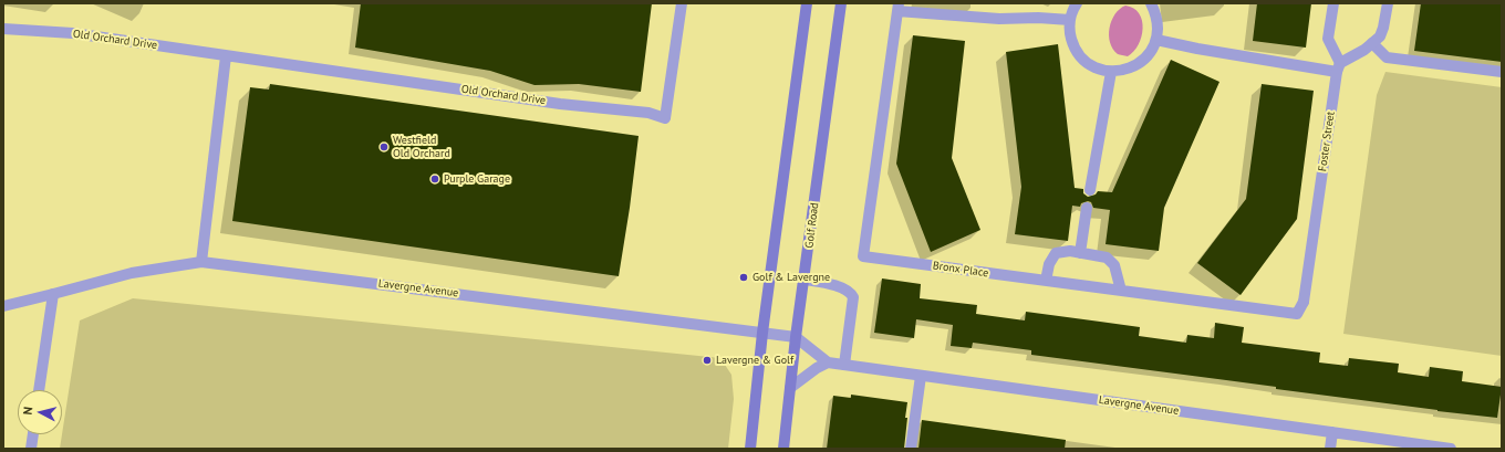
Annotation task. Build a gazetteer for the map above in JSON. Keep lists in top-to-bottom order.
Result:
{
  "streets": {
    "main road": ["Golf Road"],
    "street": [
      "Old Orchard Drive",
      "Foster Street",
      "Bronx Place",
      "Lavergne Avenue"
    ]
  },
  "crossings": [
    ["Foster Street", "Bronx Place"],
    ["Golf Road", "Lavergne Avenue"]
  ],
  "places": [
    "Westfield Old Orchard",
    "Purple Garage",
    "Golf & Lavergne",
    "Lavergne & Golf"
  ],
  "north": "left"
}
